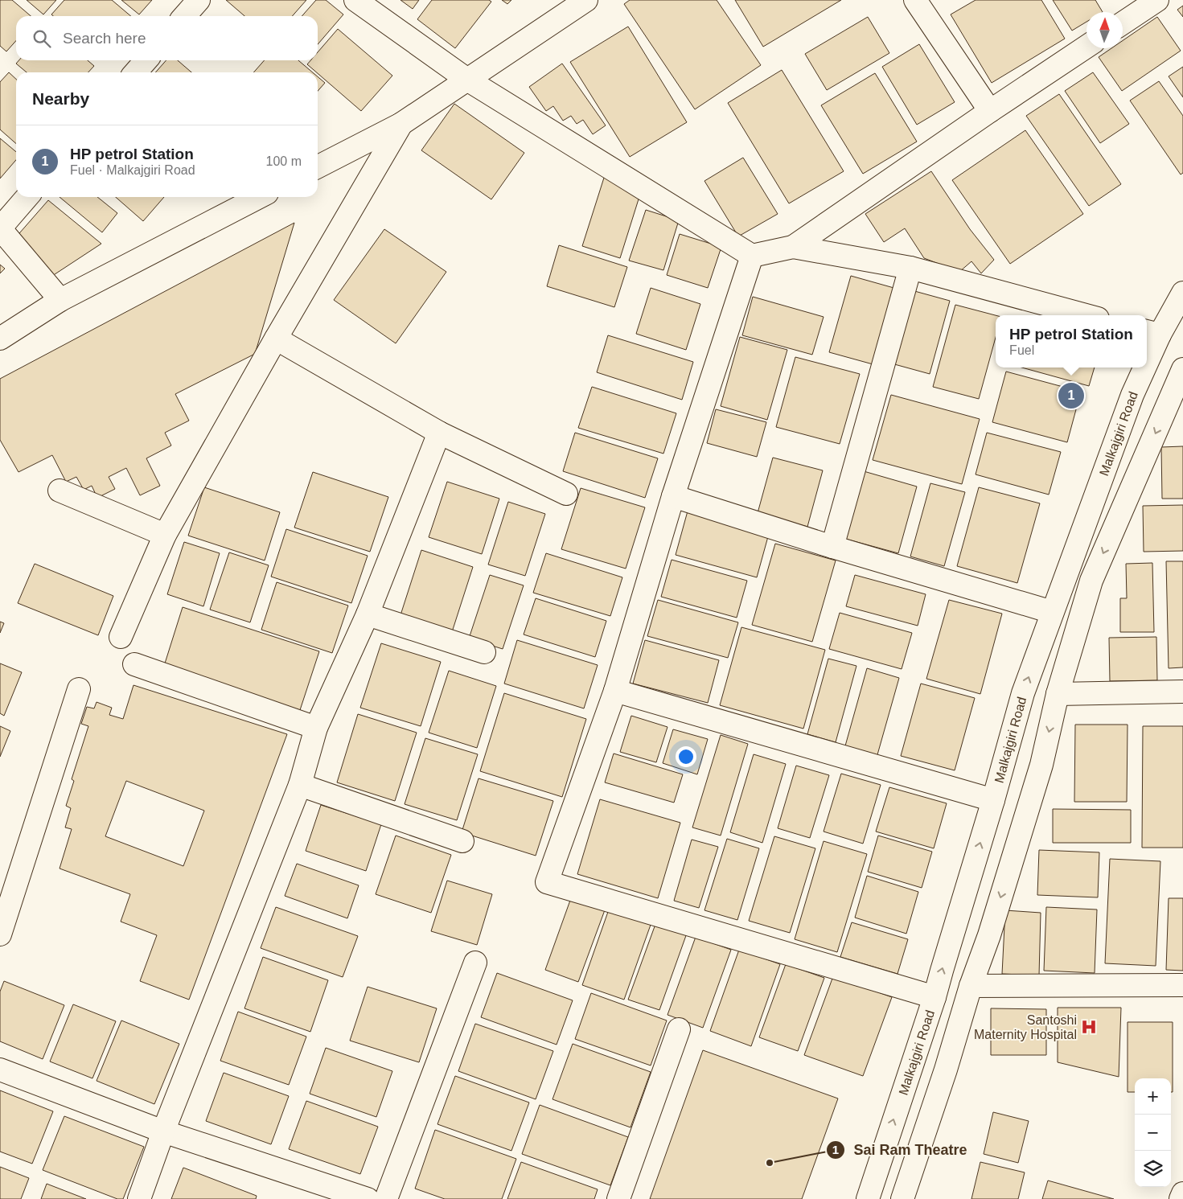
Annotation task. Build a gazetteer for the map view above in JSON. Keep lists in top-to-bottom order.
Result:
{
  "streets": {
    "street": ["Malkajgiri Road"]
  },
  "places": {
    "hospital": ["Santoshi Maternity Hospital"],
    "other": ["Sai Ram Theatre"]
  },
  "north": "top",
  "page": {
    "search": "Search here",
    "heading": "Nearby",
    "list": [
      {
        "mark": "1",
        "name": "HP petrol Station",
        "note": "Fuel · Malkajgiri Road",
        "value": "100 m"
      }
    ],
    "popup": ["HP petrol Station", "Fuel"],
    "pins": "1",
    "map_buttons": ["+", "−"]
  }
}
